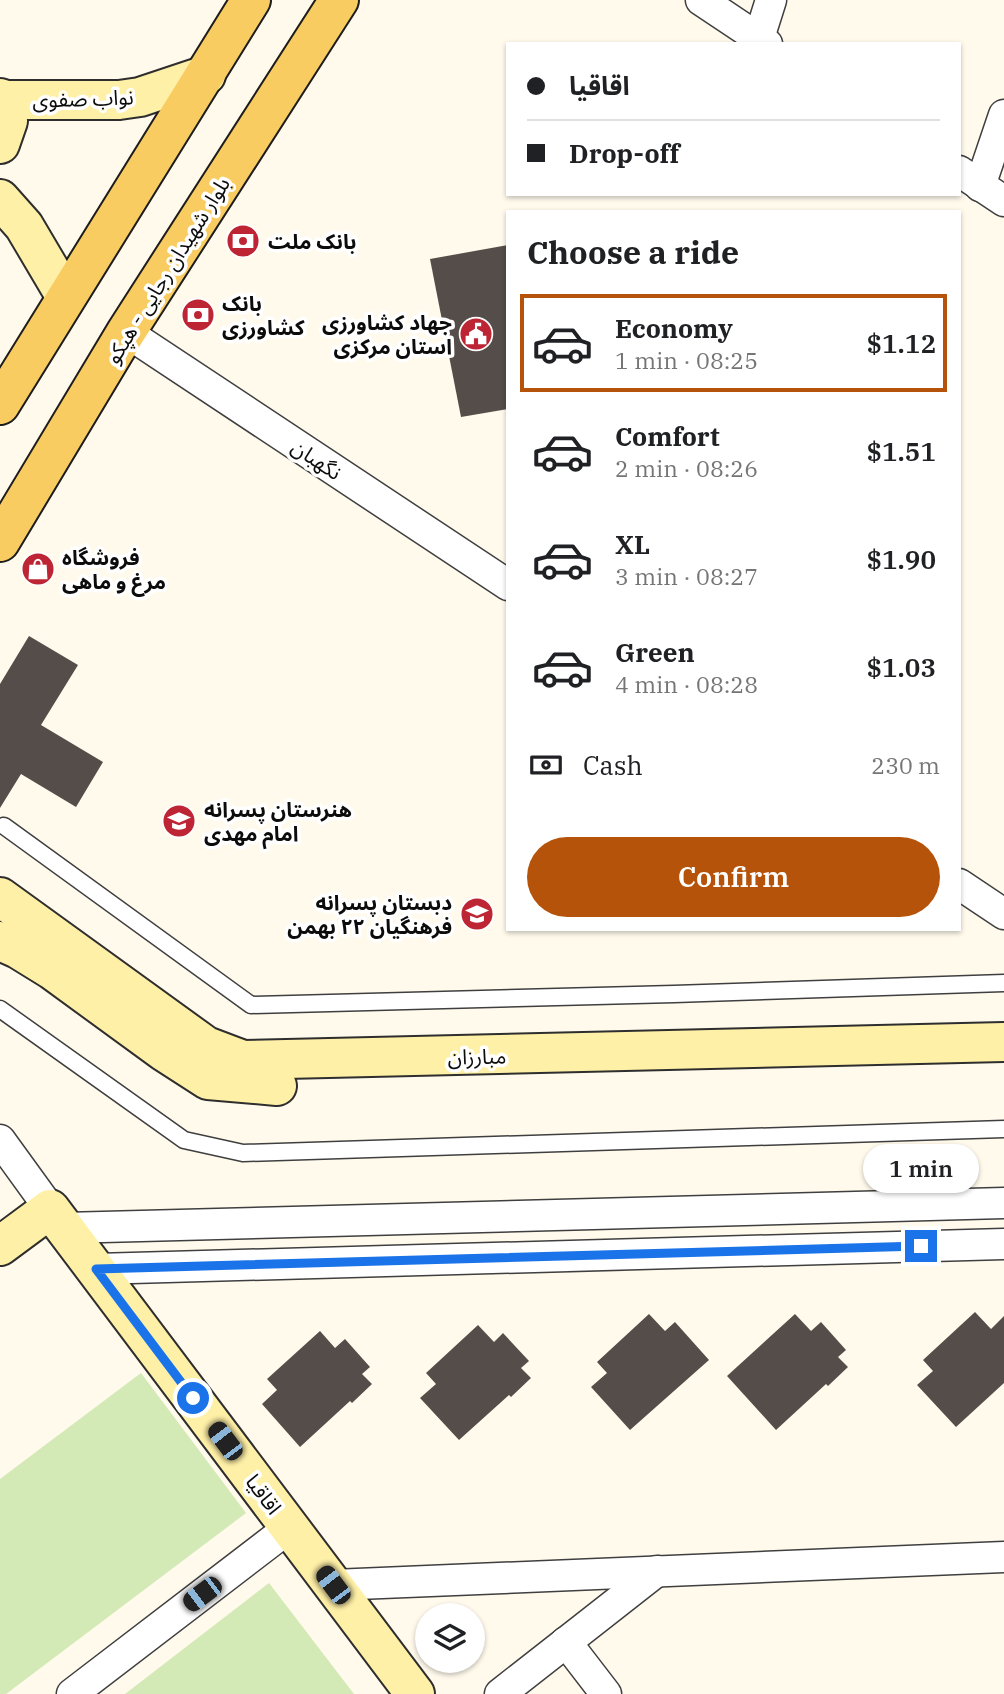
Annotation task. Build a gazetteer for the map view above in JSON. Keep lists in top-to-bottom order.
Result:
{
  "streets": {
    "main road": ["بلوار شهیدان رجایی - هپکو"],
    "street": [
      "نواب صفوی",
      "نگهبان",
      "مبارزان",
      "اقاقیا"
    ]
  },
  "crossings": [
    ["بلوار شهیدان رجایی - هپکو", "نگهبان"]
  ],
  "places": {
    "bank": ["بانک ملت", "بانک کشاورزی"],
    "public building": ["جهاد کشاورزی استان مرکزی"],
    "shop": ["فروشگاه مرغ و ماهی"],
    "school or university": ["هنرستان پسرانه امام مهدی", "دبستان پسرانه فرهنگیان ۲۲ بهمن"]
  },
  "page": {
    "banner": ["اقاقیا", "Drop-off"],
    "heading": "Choose a ride",
    "list": [
      {
        "name": "Economy",
        "note": "1 min · 08:25",
        "value": "$1.12"
      },
      {
        "name": "Comfort",
        "note": "2 min · 08:26",
        "value": "$1.51"
      },
      {
        "name": "XL",
        "note": "3 min · 08:27",
        "value": "$1.90"
      },
      {
        "name": "Green",
        "note": "4 min · 08:28",
        "value": "$1.03"
      }
    ],
    "pay": ["Cash", "230 m"],
    "buttons": "Confirm",
    "bubble": "1 min"
  }
}
